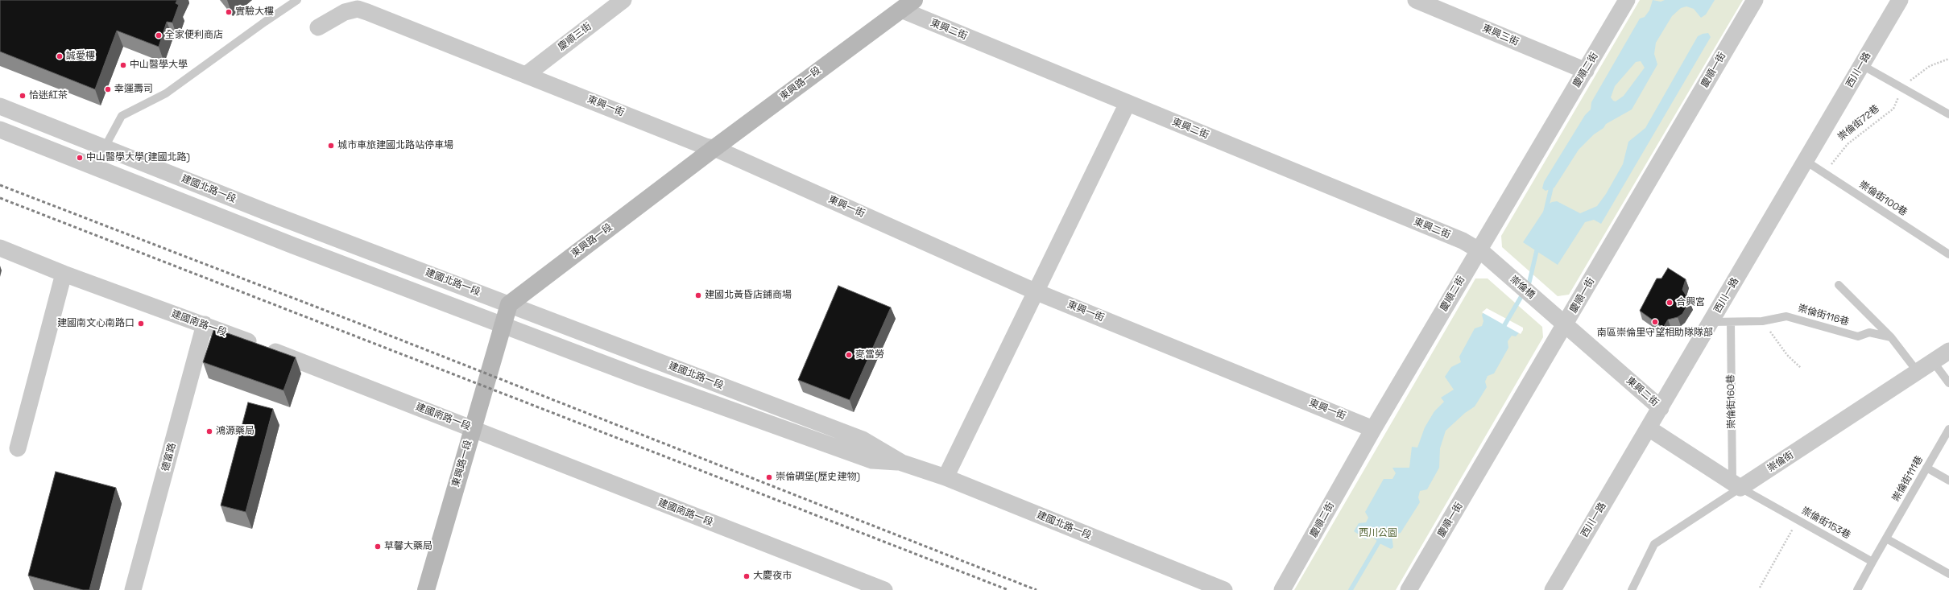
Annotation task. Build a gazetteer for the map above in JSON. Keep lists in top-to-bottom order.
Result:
{
  "streets": {
    "street": [
      "東興二街",
      "東興三街",
      "慶順三街",
      "慶順二街",
      "慶順一街",
      "西川一路",
      "東興路一段",
      "東興一街",
      "建國北路一段",
      "崇倫橋",
      "建國南路一段",
      "德富路",
      "崇倫街"
    ],
    "lane": [
      "崇倫街100巷",
      "崇倫街116巷",
      "崇倫街160巷",
      "崇倫街111巷",
      "崇倫街153巷"
    ],
    "path": ["崇倫街72巷"]
  },
  "crossings": [
    ["東興二街", "慶順二街"],
    ["東興二街", "慶順一街"],
    ["東興二街", "西川一路"],
    ["東興二街", "東興路一段"],
    ["東興二街", "崇倫橋"],
    ["東興三街", "慶順二街"],
    ["慶順三街", "東興一街"],
    ["慶順二街", "東興一街"],
    ["慶順二街", "崇倫橋"],
    ["慶順一街", "崇倫橋"],
    ["西川一路", "崇倫街100巷"],
    ["西川一路", "崇倫街116巷"],
    ["東興路一段", "東興一街"],
    ["東興路一段", "建國北路一段"],
    ["東興路一段", "建國南路一段"],
    ["崇倫街72巷", "崇倫街100巷"],
    ["崇倫街116巷", "崇倫街160巷"],
    ["崇倫街116巷", "崇倫街"],
    ["建國南路一段", "德富路"],
    ["崇倫街160巷", "崇倫街"],
    ["崇倫街160巷", "崇倫街153巷"],
    ["崇倫街", "崇倫街153巷"],
    ["崇倫街111巷", "崇倫街153巷"]
  ],
  "parks": ["西川公園"],
  "places": [
    "實驗大樓",
    "全家便利商店",
    "誠愛樓",
    "中山醫學大學",
    "幸運壽司",
    "恰迷紅茶",
    "城市車旅建國北路站停車場",
    "中山醫學大學(建國北路)",
    "建國北黃昏店鋪商場",
    "合興宮",
    "南區崇倫里守望相助隊隊部",
    "建國南文心南路口",
    "麥當勞",
    "鴻源藥局",
    "崇倫碉堡(歷史建物)",
    "草馨大藥局",
    "大慶夜市"
  ]
}
